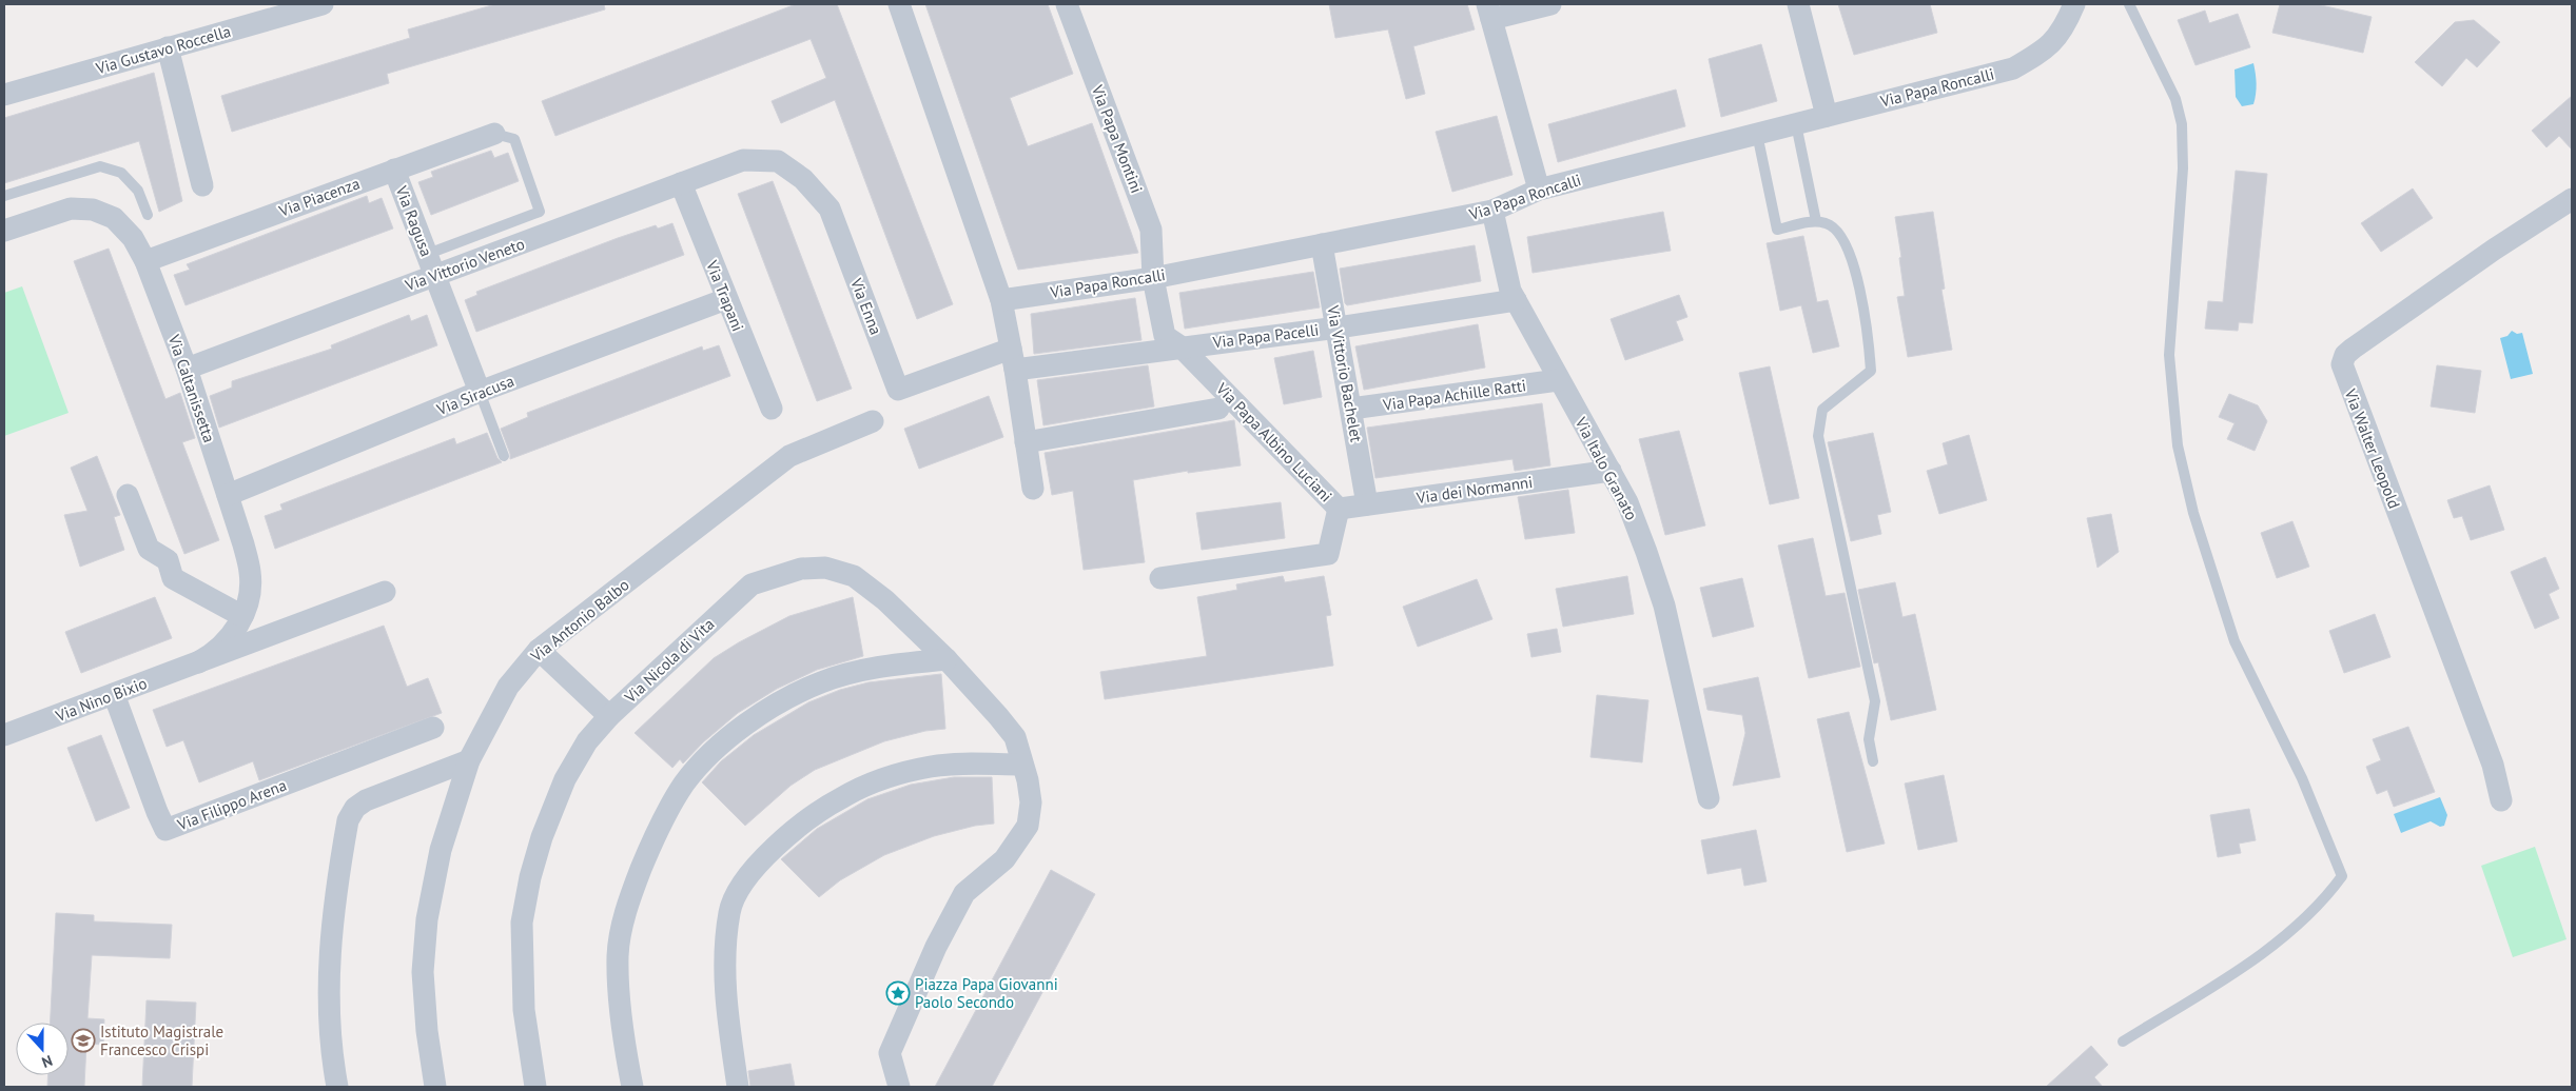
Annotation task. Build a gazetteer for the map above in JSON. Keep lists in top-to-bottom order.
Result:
{
  "streets": {
    "street": [
      "Via Gustavo Roccella",
      "Via Papa Roncalli",
      "Via Papa Montini",
      "Via Piacenza",
      "Via Ragusa",
      "Via Vittorio Veneto",
      "Via Trapani",
      "Via Enna",
      "Via Papa Pacelli",
      "Via Vittorio Bachelet",
      "Via Caltanissetta",
      "Via Siracusa",
      "Via Papa Achille Ratti",
      "Via Papa Albino Luciani",
      "Via Walter Leopold",
      "Via Italo Granato",
      "Via dei Normanni",
      "Via Antonio Balbo",
      "Via Nicola di Vita",
      "Via Nino Bixio",
      "Via Filippo Arena"
    ]
  },
  "crossings": [
    ["Via Papa Roncalli", "Via Papa Montini"],
    ["Via Papa Roncalli", "Via Vittorio Bachelet"],
    ["Via Papa Roncalli", "Via Papa Albino Luciani"],
    ["Via Papa Roncalli", "Via Italo Granato"],
    ["Via Papa Montini", "Via Papa Albino Luciani"],
    ["Via Piacenza", "Via Ragusa"],
    ["Via Piacenza", "Via Caltanissetta"],
    ["Via Ragusa", "Via Vittorio Veneto"],
    ["Via Ragusa", "Via Siracusa"],
    ["Via Vittorio Veneto", "Via Trapani"],
    ["Via Vittorio Veneto", "Via Enna"],
    ["Via Vittorio Veneto", "Via Caltanissetta"],
    ["Via Trapani", "Via Siracusa"],
    ["Via Enna", "Via Papa Pacelli"],
    ["Via Papa Pacelli", "Via Vittorio Bachelet"],
    ["Via Papa Pacelli", "Via Papa Albino Luciani"],
    ["Via Papa Pacelli", "Via Italo Granato"],
    ["Via Vittorio Bachelet", "Via Papa Achille Ratti"],
    ["Via Vittorio Bachelet", "Via dei Normanni"],
    ["Via Caltanissetta", "Via Siracusa"],
    ["Via Caltanissetta", "Via Nino Bixio"],
    ["Via Papa Achille Ratti", "Via Italo Granato"],
    ["Via Papa Albino Luciani", "Via dei Normanni"],
    ["Via Italo Granato", "Via dei Normanni"],
    ["Via Nino Bixio", "Via Filippo Arena"]
  ],
  "places": {
    "place": ["Piazza Papa Giovanni Paolo Secondo"],
    "school or university": ["Istituto Magistrale Francesco Crispi"]
  },
  "north": "bottom"
}
